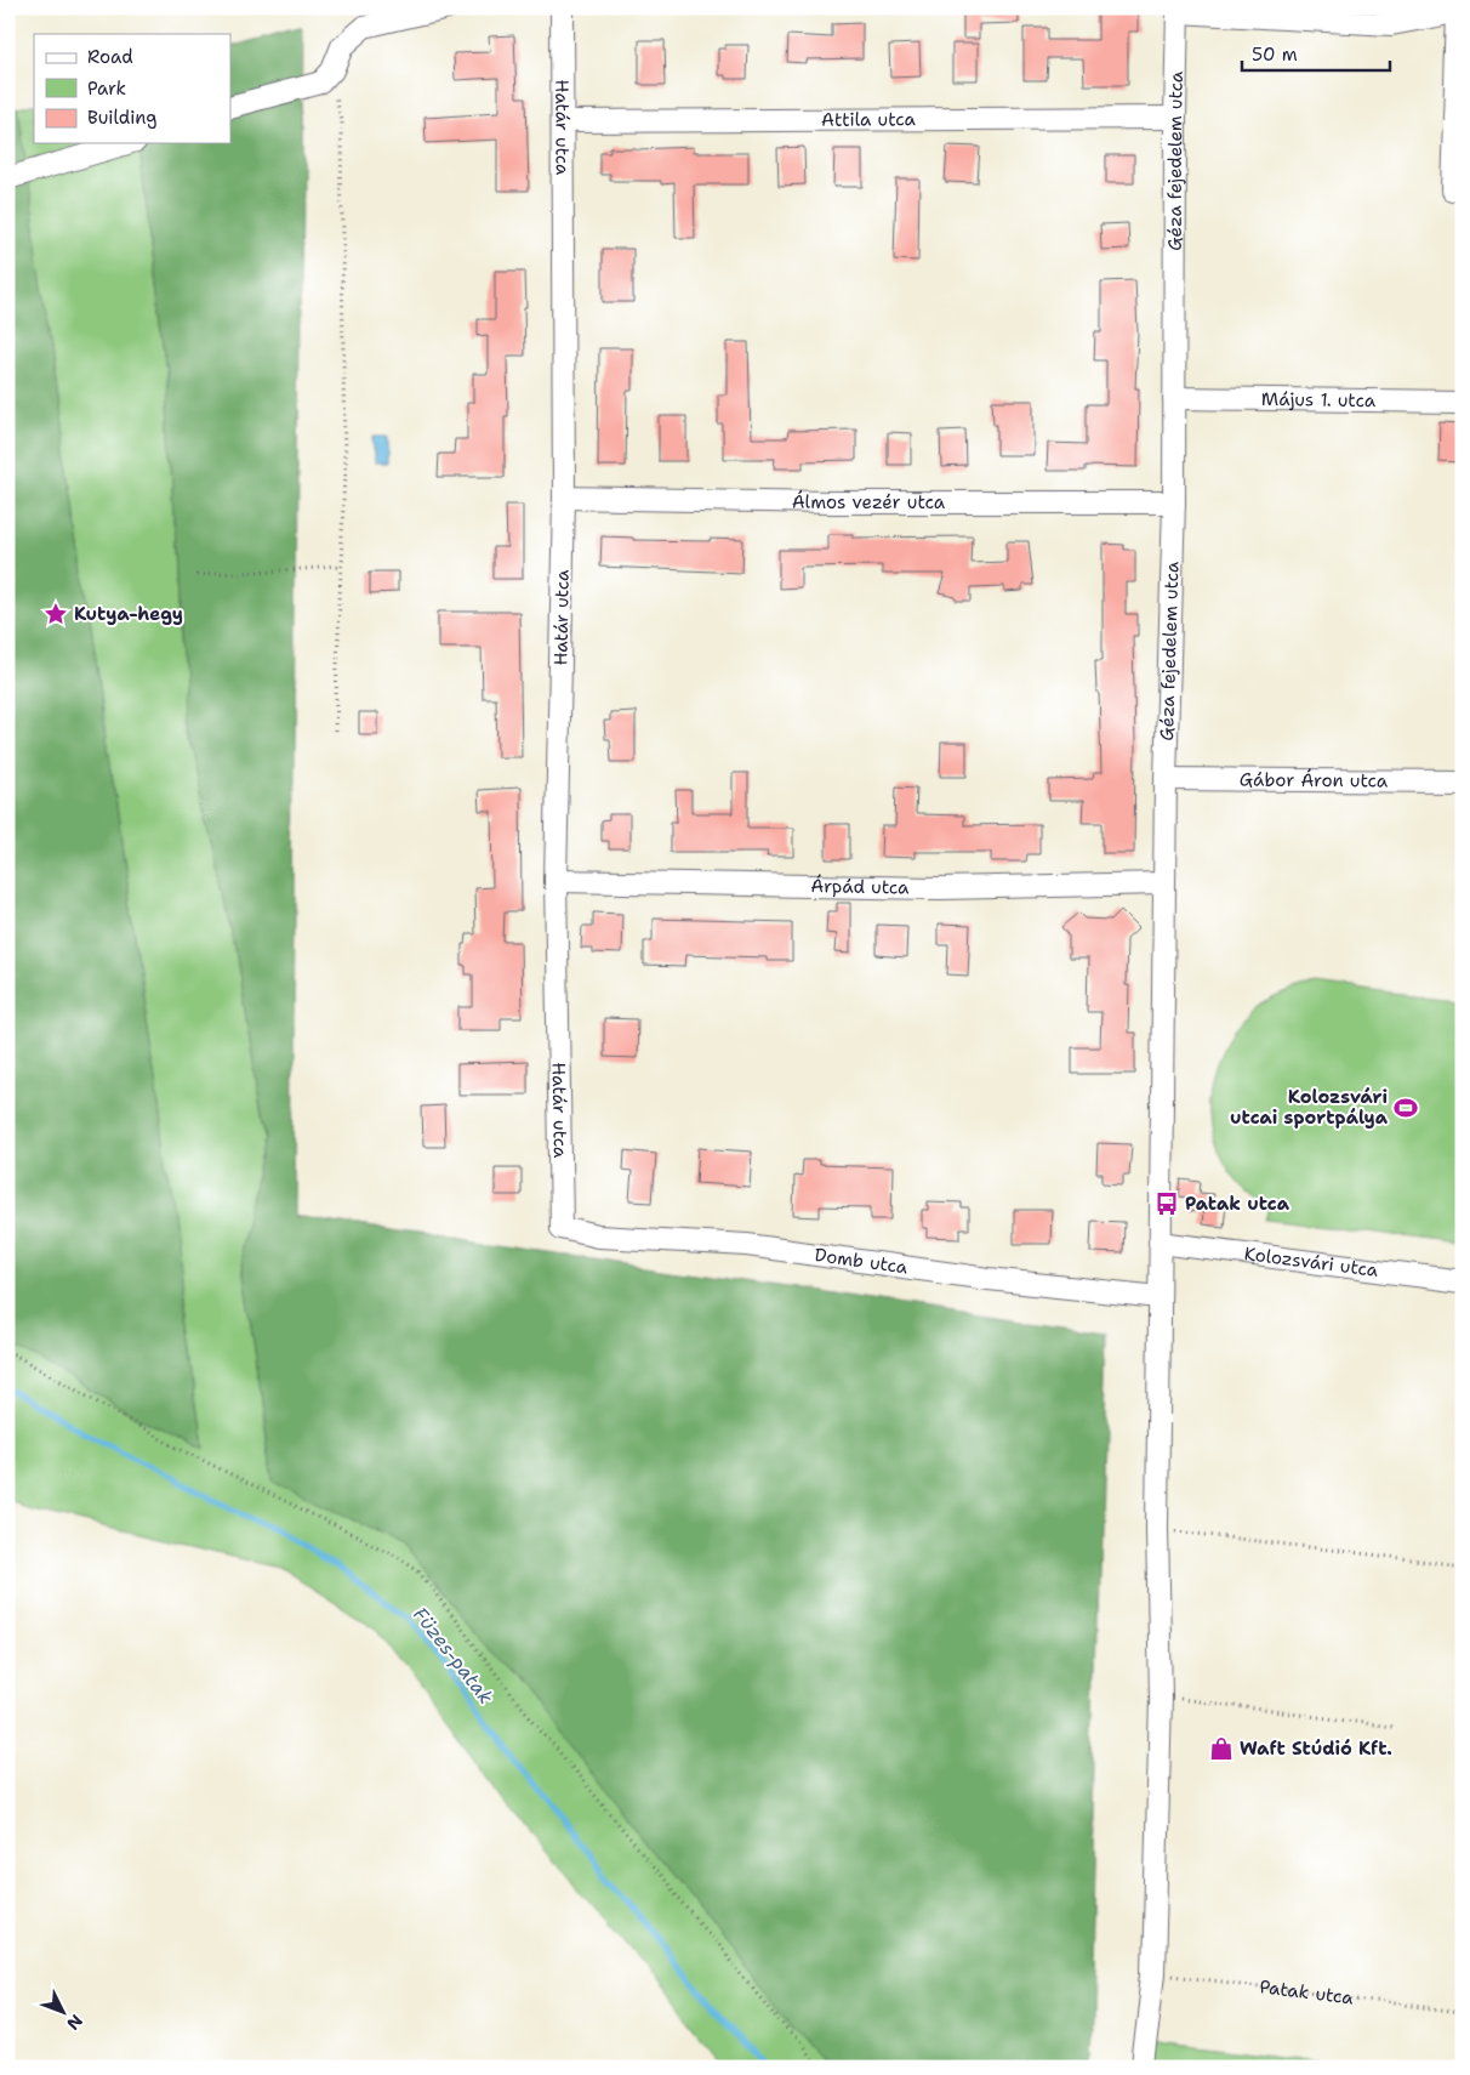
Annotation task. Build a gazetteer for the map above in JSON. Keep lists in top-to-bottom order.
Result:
{
  "streets": {
    "street": [
      "Attila utca",
      "Határ utca",
      "Géza fejedelem utca",
      "Május 1. utca",
      "Álmos vezér utca",
      "Gábor Áron utca",
      "Árpád utca",
      "Domb utca",
      "Kolozsvári utca"
    ],
    "path": ["Patak utca"]
  },
  "crossings": [
    ["Attila utca", "Határ utca"],
    ["Attila utca", "Géza fejedelem utca"],
    ["Határ utca", "Álmos vezér utca"],
    ["Határ utca", "Árpád utca"],
    ["Határ utca", "Domb utca"],
    ["Géza fejedelem utca", "Május 1. utca"],
    ["Géza fejedelem utca", "Álmos vezér utca"],
    ["Géza fejedelem utca", "Gábor Áron utca"],
    ["Géza fejedelem utca", "Árpád utca"],
    ["Géza fejedelem utca", "Domb utca"],
    ["Géza fejedelem utca", "Kolozsvári utca"]
  ],
  "water": ["Füzes-patak"],
  "places": {
    "place": ["Kutya-hegy"],
    "sports": ["Kolozsvári utcai sportpálya"],
    "bus stop": ["Patak utca"],
    "shop": ["Waft Stúdió Kft."]
  },
  "legend": ["Road", "Park", "Building"],
  "scale_bar": "50 m",
  "north": "bottom right"
}
